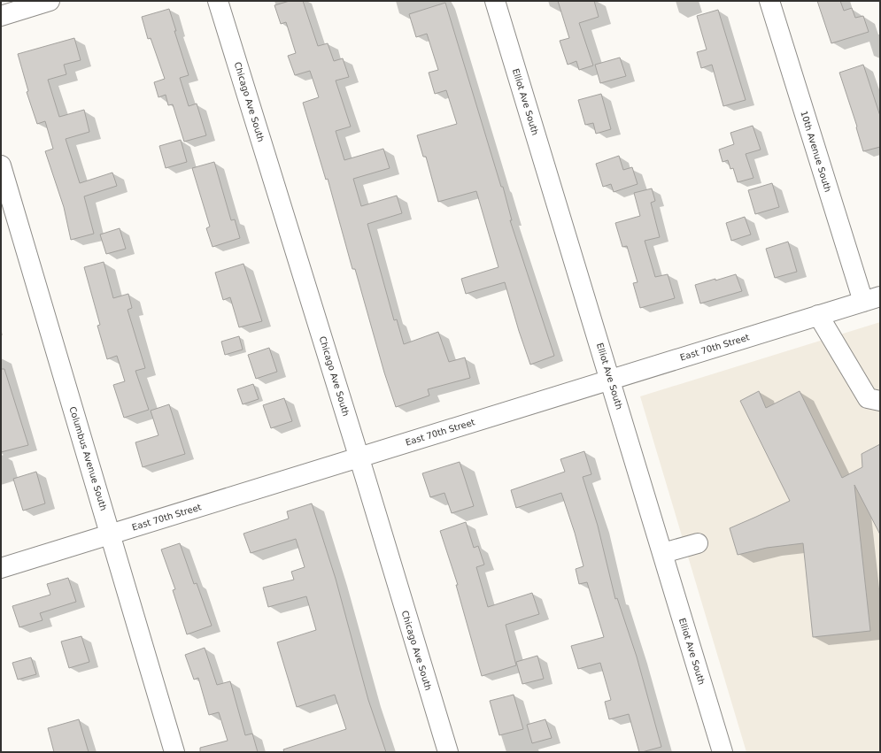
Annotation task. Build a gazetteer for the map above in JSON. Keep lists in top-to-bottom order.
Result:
{
  "streets": {
    "street": [
      "Chicago Ave South",
      "Elliot Ave South",
      "10th Avenue South",
      "East 70th Street",
      "Columbus Avenue South"
    ]
  },
  "crossings": [
    ["Chicago Ave South", "East 70th Street"],
    ["Elliot Ave South", "East 70th Street"],
    ["10th Avenue South", "East 70th Street"],
    ["East 70th Street", "Columbus Avenue South"]
  ]
}
